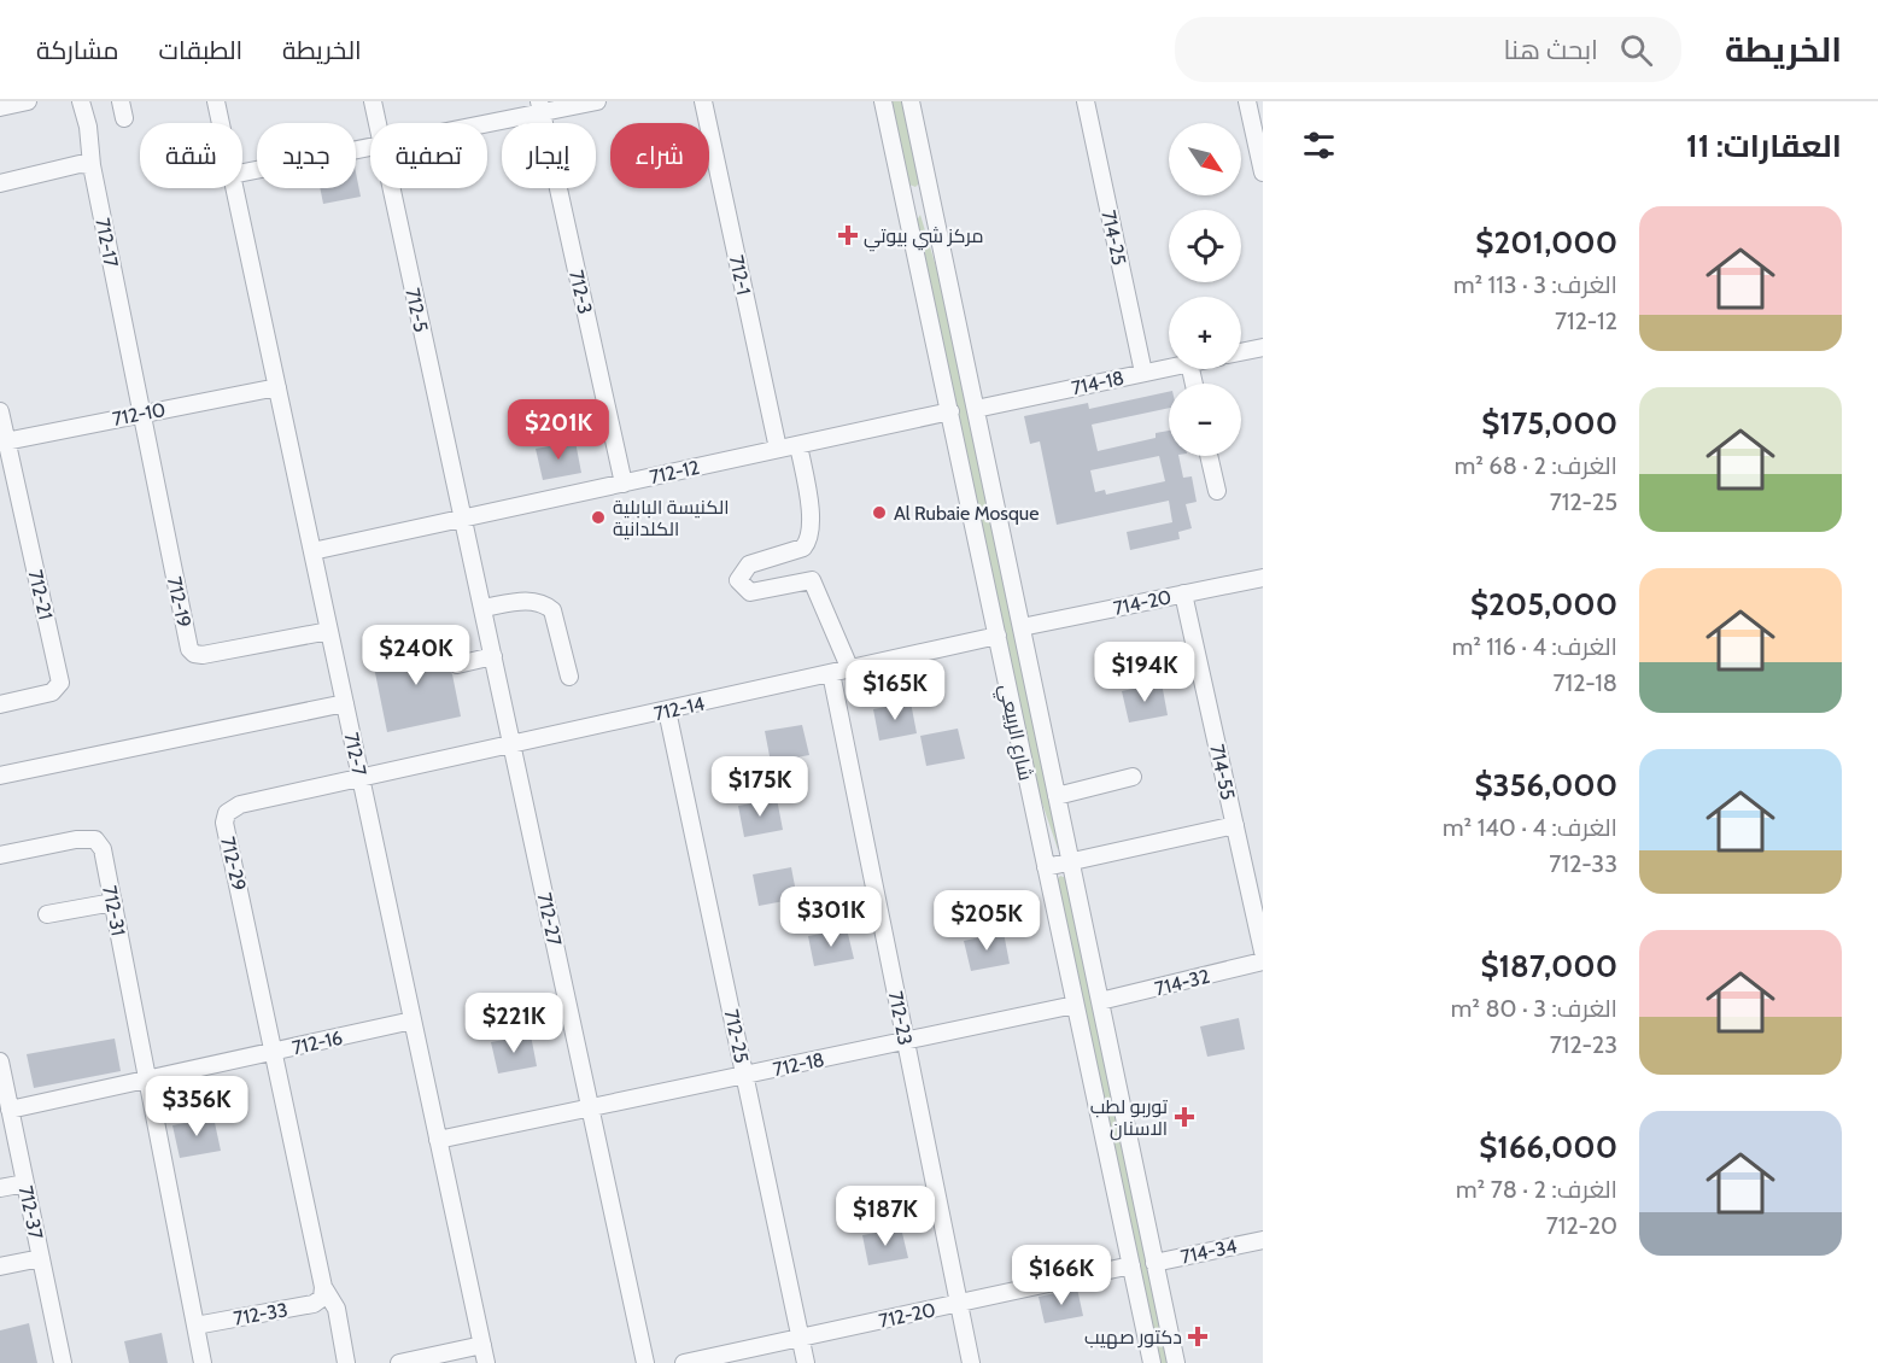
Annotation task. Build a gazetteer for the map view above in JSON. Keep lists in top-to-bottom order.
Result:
{
  "streets": {
    "street": [
      "714-25",
      "712-17",
      "712-1",
      "712-3",
      "712-5",
      "714-18",
      "712-10",
      "712-12",
      "712-21",
      "712-19",
      "714-20",
      "712-14",
      "شارع الربيعي",
      "712-7",
      "714-55",
      "712-29",
      "712-31",
      "712-27",
      "714-32",
      "712-23",
      "712-25",
      "712-16",
      "712-18",
      "712-37",
      "714-34",
      "712-33",
      "712-20"
    ]
  },
  "crossings": [
    ["714-25", "714-18"],
    ["712-17", "712-10"],
    ["712-17", "712-19"],
    ["712-1", "712-12"],
    ["712-3", "712-12"],
    ["712-5", "712-12"],
    ["712-5", "712-27"],
    ["714-18", "شارع الربيعي"],
    ["712-10", "712-21"],
    ["712-10", "712-19"],
    ["712-10", "712-7"],
    ["712-12", "شارع الربيعي"],
    ["712-12", "712-7"],
    ["712-12", "712-27"],
    ["712-19", "712-7"],
    ["714-20", "شارع الربيعي"],
    ["714-20", "714-55"],
    ["712-14", "شارع الربيعي"],
    ["712-14", "712-7"],
    ["712-14", "712-29"],
    ["712-14", "712-27"],
    ["712-14", "712-23"],
    ["712-14", "712-25"],
    ["شارع الربيعي", "714-32"],
    ["شارع الربيعي", "712-18"],
    ["شارع الربيعي", "714-34"],
    ["شارع الربيعي", "712-20"],
    ["712-7", "712-29"],
    ["712-7", "712-16"],
    ["712-7", "712-18"],
    ["712-29", "712-16"],
    ["712-31", "712-16"],
    ["712-27", "712-18"],
    ["712-23", "712-18"],
    ["712-23", "712-20"],
    ["712-25", "712-18"],
    ["712-25", "712-20"],
    ["712-16", "712-37"]
  ],
  "places": {
    "health": ["مركز شي بيوتي", "توربو لطب الاسنان", "دكتور صهيب"],
    "other": ["Al Rubaie Mosque", "الكنيسة البابلية الكلدانية"]
  },
  "north": "bottom right",
  "page": {
    "header": "الخريطة",
    "search": "ابحث هنا",
    "nav": ["الخريطة", "الطبقات", "مشاركة"],
    "heading": "العقارات: 11",
    "map_buttons": ["+", "−"],
    "chip": [
      "شراء",
      "إيجار",
      "تصفية",
      "جديد",
      "شقة"
    ],
    "list": [
      {
        "name": "$201,000",
        "note": "الغرف: 3 · 113 m² · 712-12"
      },
      {
        "name": "$175,000",
        "note": "الغرف: 2 · 68 m² · 712-25"
      },
      {
        "name": "$205,000",
        "note": "الغرف: 4 · 116 m² · 712-18"
      },
      {
        "name": "$356,000",
        "note": "الغرف: 4 · 140 m² · 712-33"
      },
      {
        "name": "$187,000",
        "note": "الغرف: 3 · 80 m² · 712-23"
      },
      {
        "name": "$166,000",
        "note": "الغرف: 2 · 78 m² · 712-20"
      }
    ],
    "price": [
      "$201K",
      "$240K",
      "$194K",
      "$165K",
      "$175K",
      "$301K",
      "$205K",
      "$221K",
      "$356K",
      "$187K",
      "$166K"
    ]
  }
}
